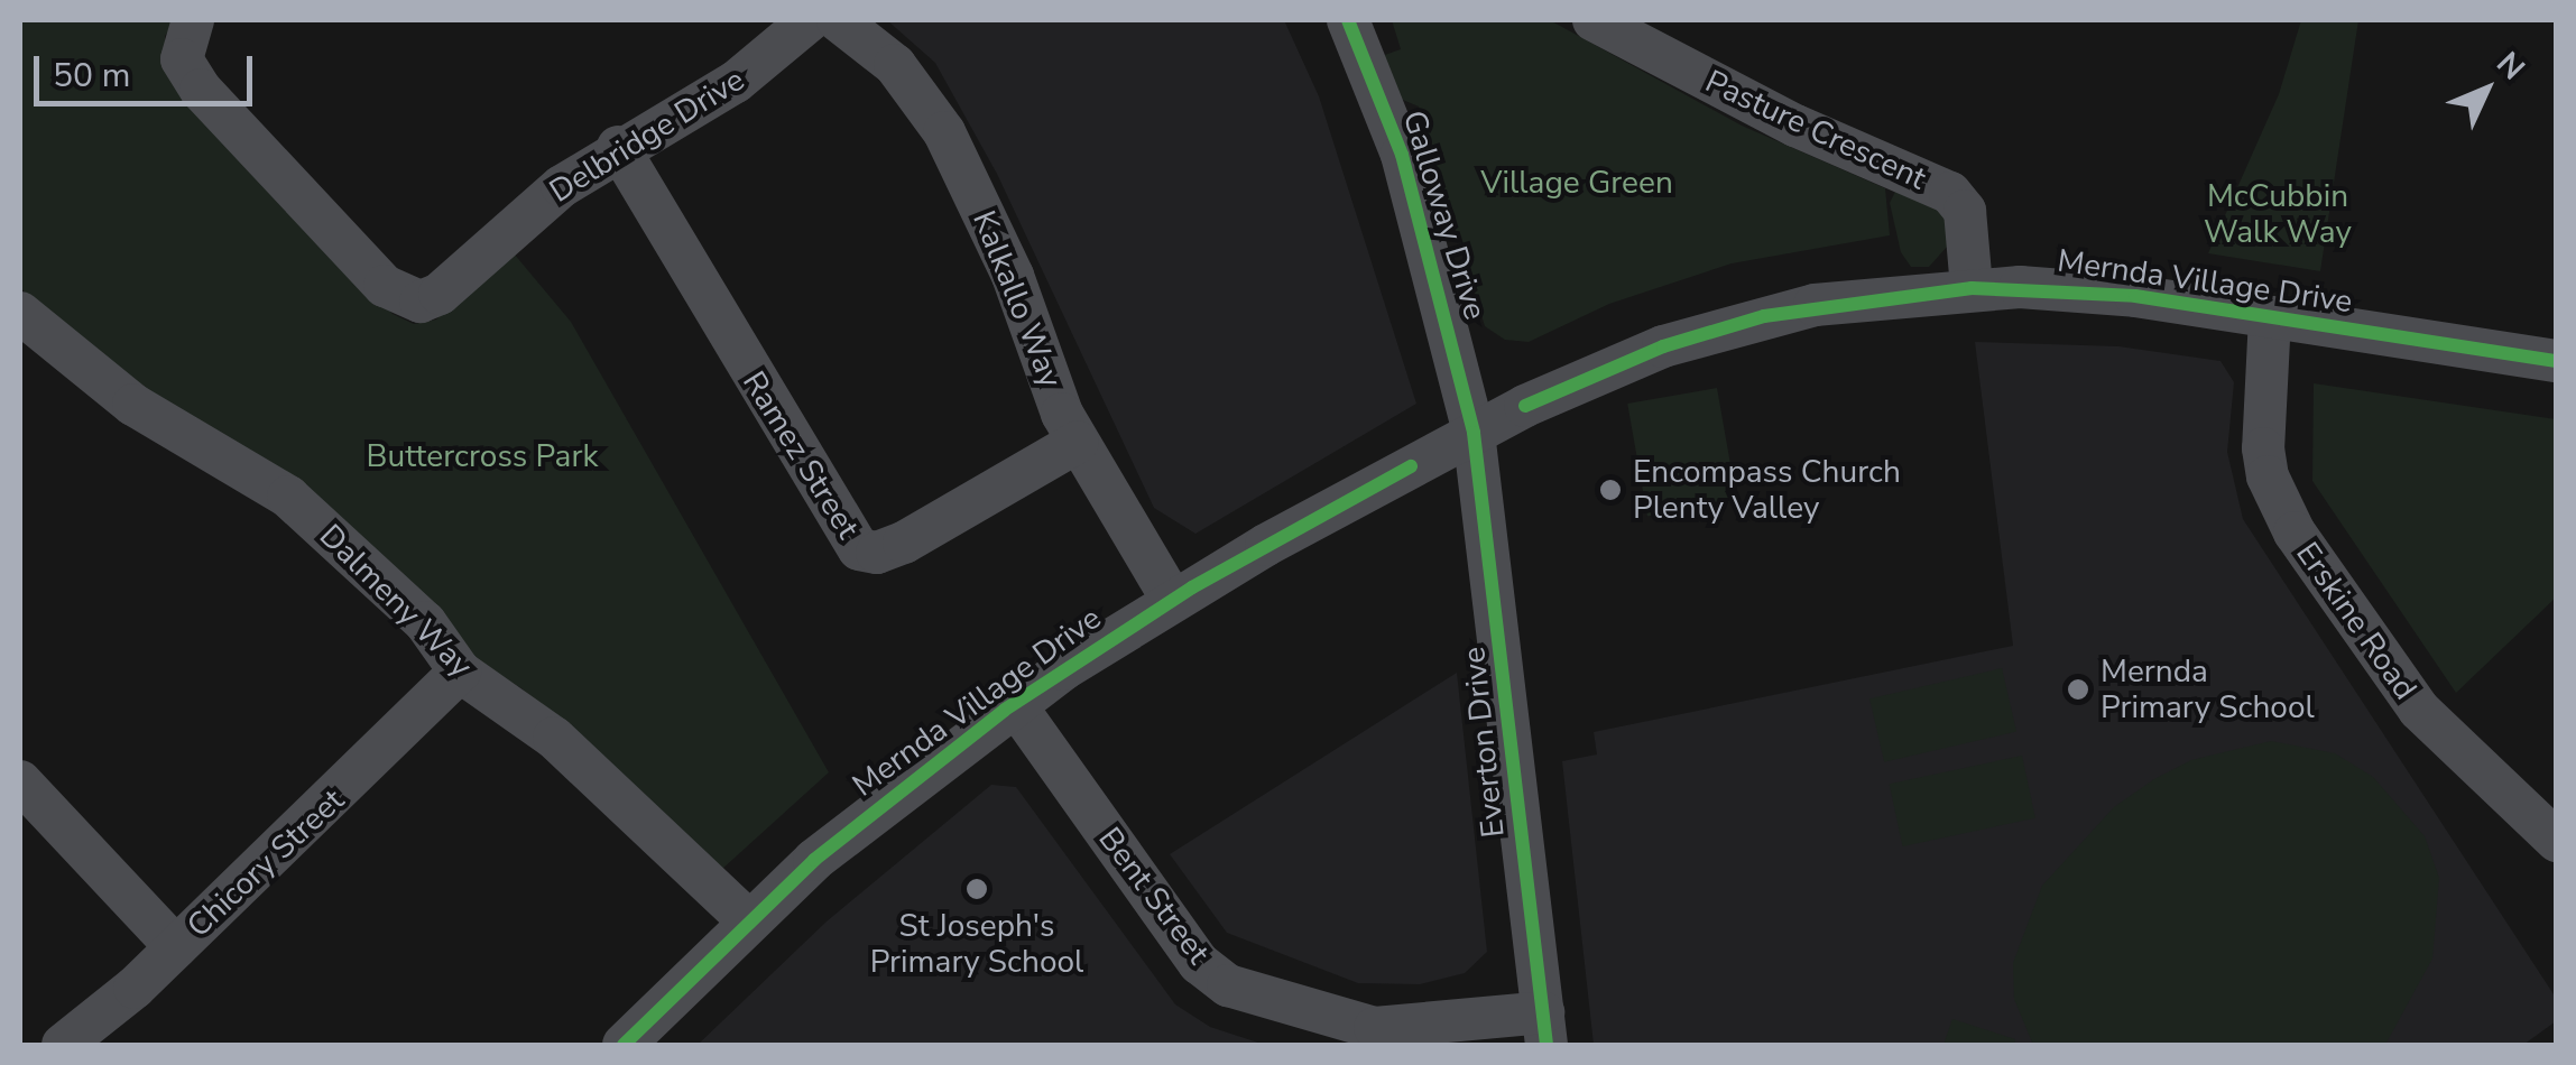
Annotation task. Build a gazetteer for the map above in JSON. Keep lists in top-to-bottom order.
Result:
{
  "streets": {
    "street": [
      "Pasture Crescent",
      "Delbridge Drive",
      "Galloway Drive",
      "Mernda Village Drive",
      "Kalkallo Way",
      "Ramez Street",
      "Dalmeny Way",
      "Erskine Road",
      "Everton Drive",
      "Chicory Street",
      "Bent Street"
    ]
  },
  "crossings": [
    ["Pasture Crescent", "Mernda Village Drive"],
    ["Delbridge Drive", "Ramez Street"],
    ["Galloway Drive", "Mernda Village Drive"],
    ["Galloway Drive", "Everton Drive"],
    ["Mernda Village Drive", "Kalkallo Way"],
    ["Mernda Village Drive", "Dalmeny Way"],
    ["Mernda Village Drive", "Erskine Road"],
    ["Mernda Village Drive", "Everton Drive"],
    ["Mernda Village Drive", "Bent Street"],
    ["Kalkallo Way", "Ramez Street"],
    ["Dalmeny Way", "Chicory Street"],
    ["Everton Drive", "Bent Street"]
  ],
  "parks": ["Village Green", "McCubbin Walk Way", "Buttercross Park"],
  "places": ["Encompass Church Plenty Valley", "Mernda Primary School", "St Joseph's Primary School"],
  "scale_bar": "50 m",
  "north": "top right"
}
